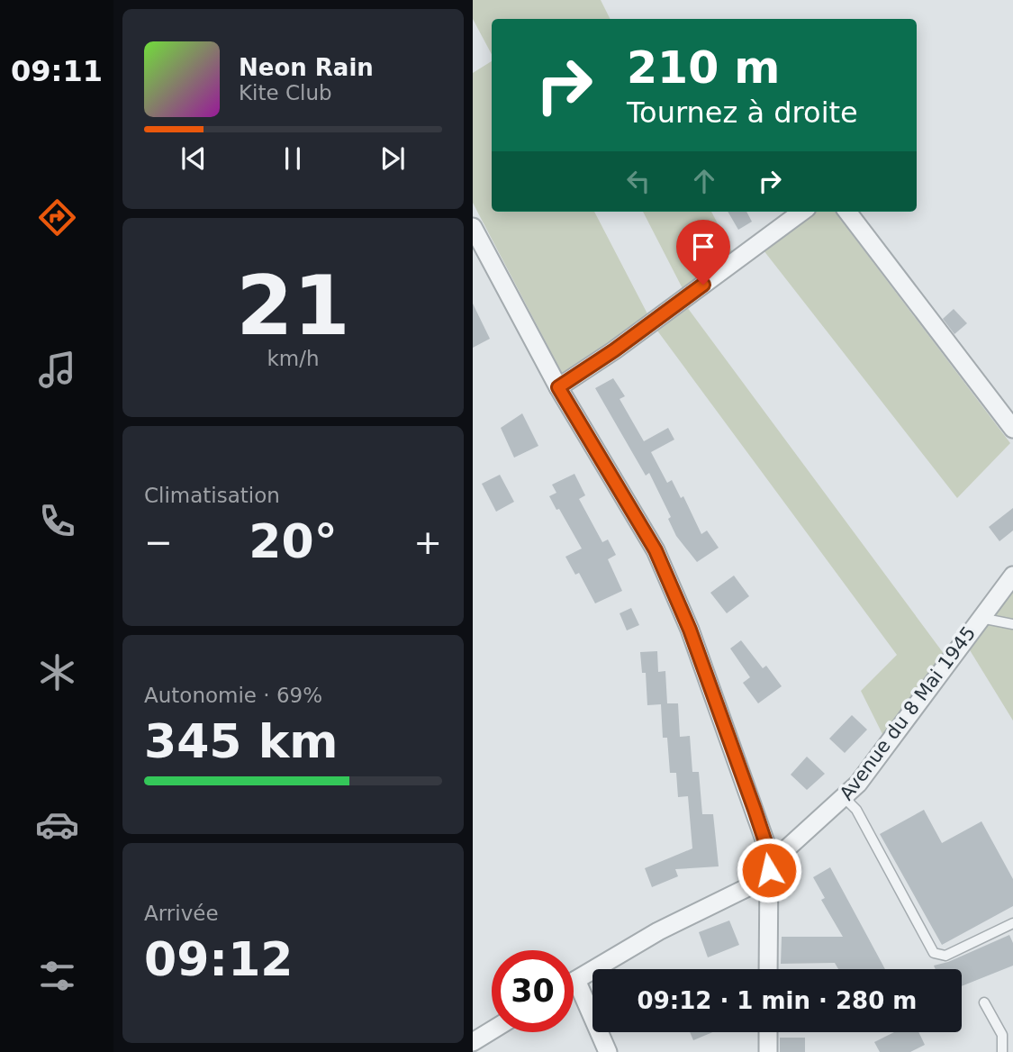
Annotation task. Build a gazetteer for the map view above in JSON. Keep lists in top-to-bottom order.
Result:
{
  "streets": {
    "street": ["Avenue du 8 Mai 1945"]
  },
  "page": {
    "tabs": "09:11",
    "turn": ["210 m", "Tournez à droite"],
    "song": ["Neon Rain", "Kite Club"],
    "tile": [
      ["21", "km/h"],
      "Climatisation",
      ["Autonomie · 69%", "345 km"],
      ["Arrivée", "09:12"]
    ],
    "heat": ["−", "20°", "+"],
    "limit": "30",
    "trip": "09:12 · 1 min · 280 m"
  }
}
